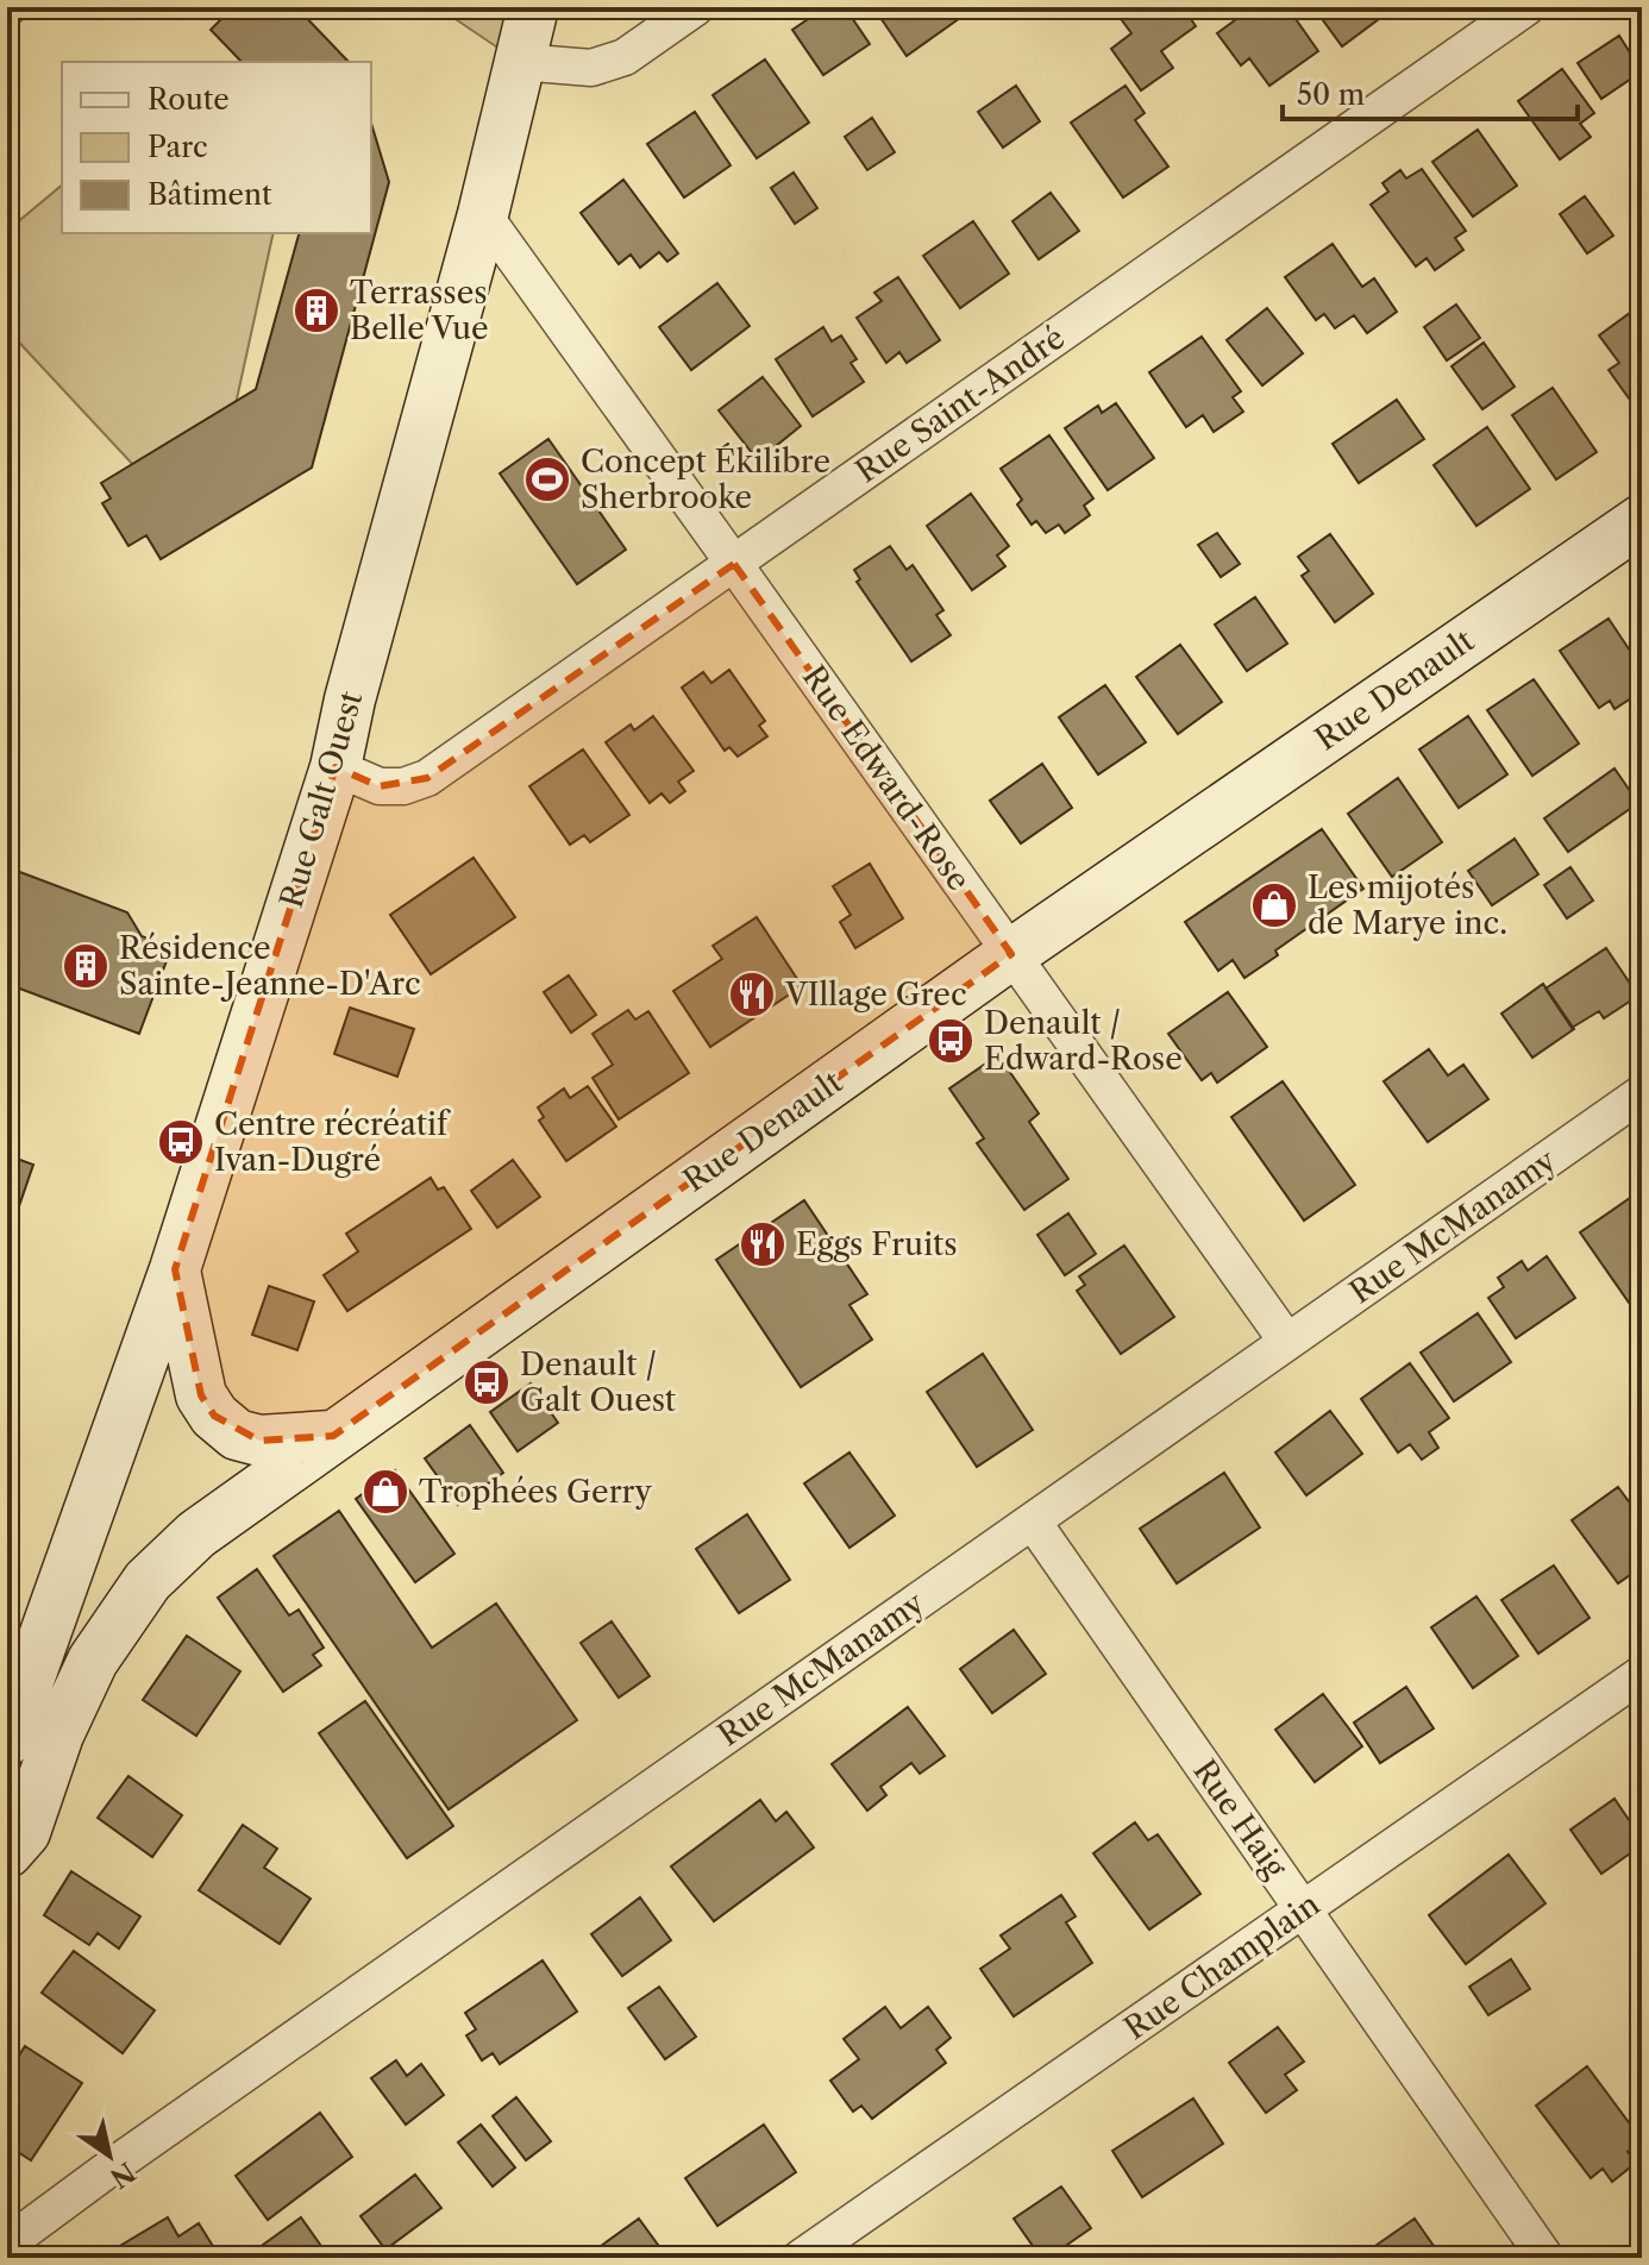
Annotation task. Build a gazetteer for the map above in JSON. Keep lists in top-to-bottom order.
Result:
{
  "streets": {
    "main road": ["Rue Denault", "Rue Galt Ouest"],
    "street": [
      "Rue Saint-André",
      "Rue Edward-Rose",
      "Rue McManamy",
      "Rue Haig",
      "Rue Champlain"
    ]
  },
  "crossings": [
    ["Rue Saint-André", "Rue Edward-Rose"],
    ["Rue Saint-André", "Rue Galt Ouest"],
    ["Rue Denault", "Rue Edward-Rose"],
    ["Rue Edward-Rose", "Rue Galt Ouest"],
    ["Rue Edward-Rose", "Rue McManamy"],
    ["Rue McManamy", "Rue Haig"],
    ["Rue Haig", "Rue Champlain"]
  ],
  "places": {
    "building": ["Terrasses Belle Vue", "Résidence Sainte-Jeanne-D'Arc"],
    "sports": ["Concept Ékilibre Sherbrooke"],
    "shop": ["Les mijotés de Marye inc.", "Trophées Gerry"],
    "restaurant": ["VIllage Grec", "Eggs Fruits"],
    "bus stop": ["Denault / Edward-Rose", "Centre récréatif Ivan-Dugré", "Denault / Galt Ouest"]
  },
  "legend": ["Route", "Parc", "Bâtiment"],
  "scale_bar": "50 m",
  "north": "bottom right"
}
